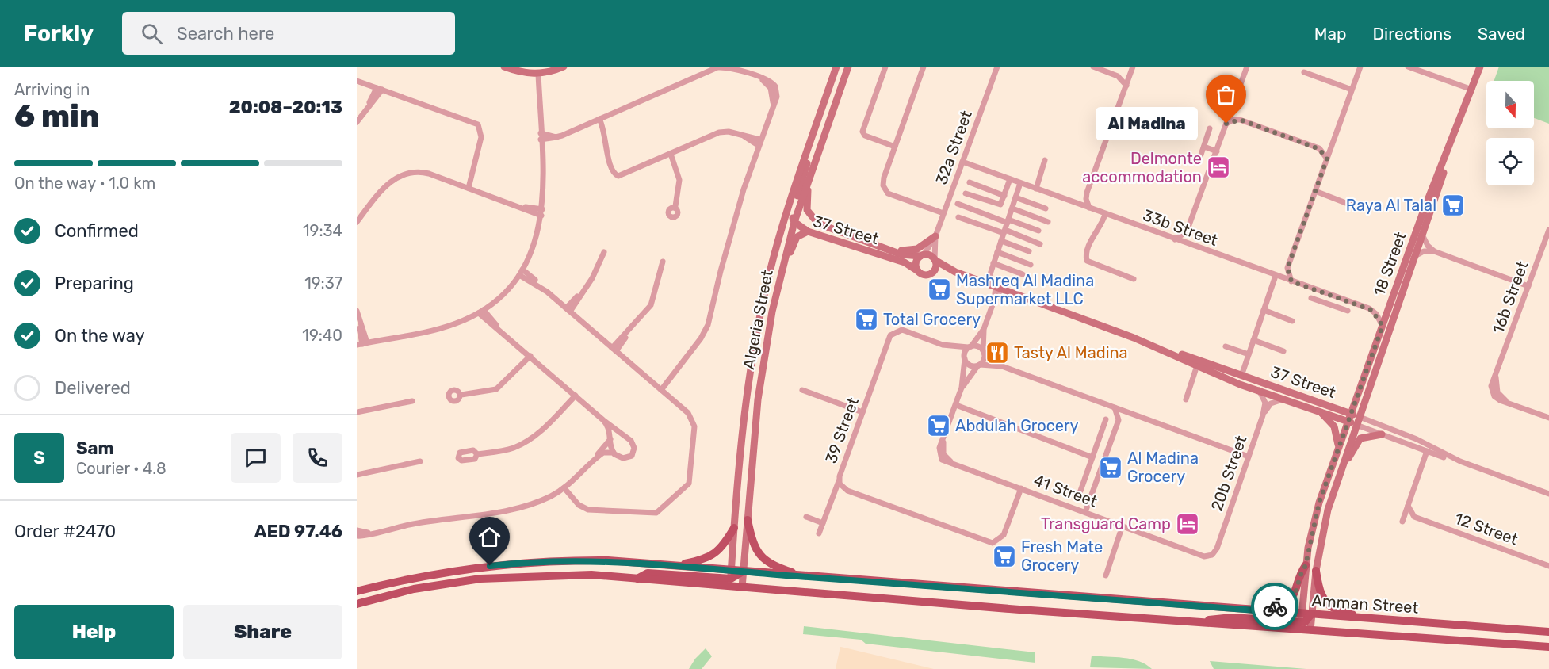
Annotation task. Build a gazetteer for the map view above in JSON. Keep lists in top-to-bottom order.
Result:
{
  "streets": {
    "main road": ["Amman Street"],
    "street": [
      "32a Street",
      "33b Street",
      "37 Street",
      "18 Street",
      "16b Street",
      "Algeria Street",
      "39 Street",
      "20b Street",
      "41 Street",
      "12 Street"
    ]
  },
  "crossings": [
    ["32a Street", "33b Street"],
    ["32a Street", "37 Street"],
    ["33b Street", "18 Street"],
    ["37 Street", "18 Street"],
    ["37 Street", "Algeria Street"],
    ["37 Street", "20b Street"],
    ["37 Street", "12 Street"],
    ["18 Street", "Amman Street"],
    ["Algeria Street", "Amman Street"],
    ["20b Street", "41 Street"]
  ],
  "places": {
    "other": ["Al Madina"],
    "hotel": ["Delmonte accommodation", "Transguard Camp"],
    "supermarket": [
      "Raya Al Talal",
      "Mashreq Al Madina Supermarket LLC",
      "Total Grocery",
      "Abdulah Grocery",
      "Al Madina Grocery",
      "Fresh Mate Grocery"
    ],
    "restaurant": ["Tasty Al Madina"]
  },
  "north": "bottom",
  "page": {
    "header": "Forkly",
    "search": "Search here",
    "nav": ["Map", "Directions", "Saved"],
    "heading": ["6 min", "Arriving in", "20:08–20:13"],
    "panel": [
      "Sam",
      "Courier · 4.8",
      "Order #2470",
      "AED 97.46"
    ],
    "bubble": "Al Madina",
    "bar": "On the way · 1.0 km",
    "list": [
      ["Confirmed", "19:34"],
      ["Preparing", "19:37"],
      ["On the way", "19:40"],
      "Delivered"
    ],
    "round": "S",
    "buttons": ["Help", "Share"]
  }
}
